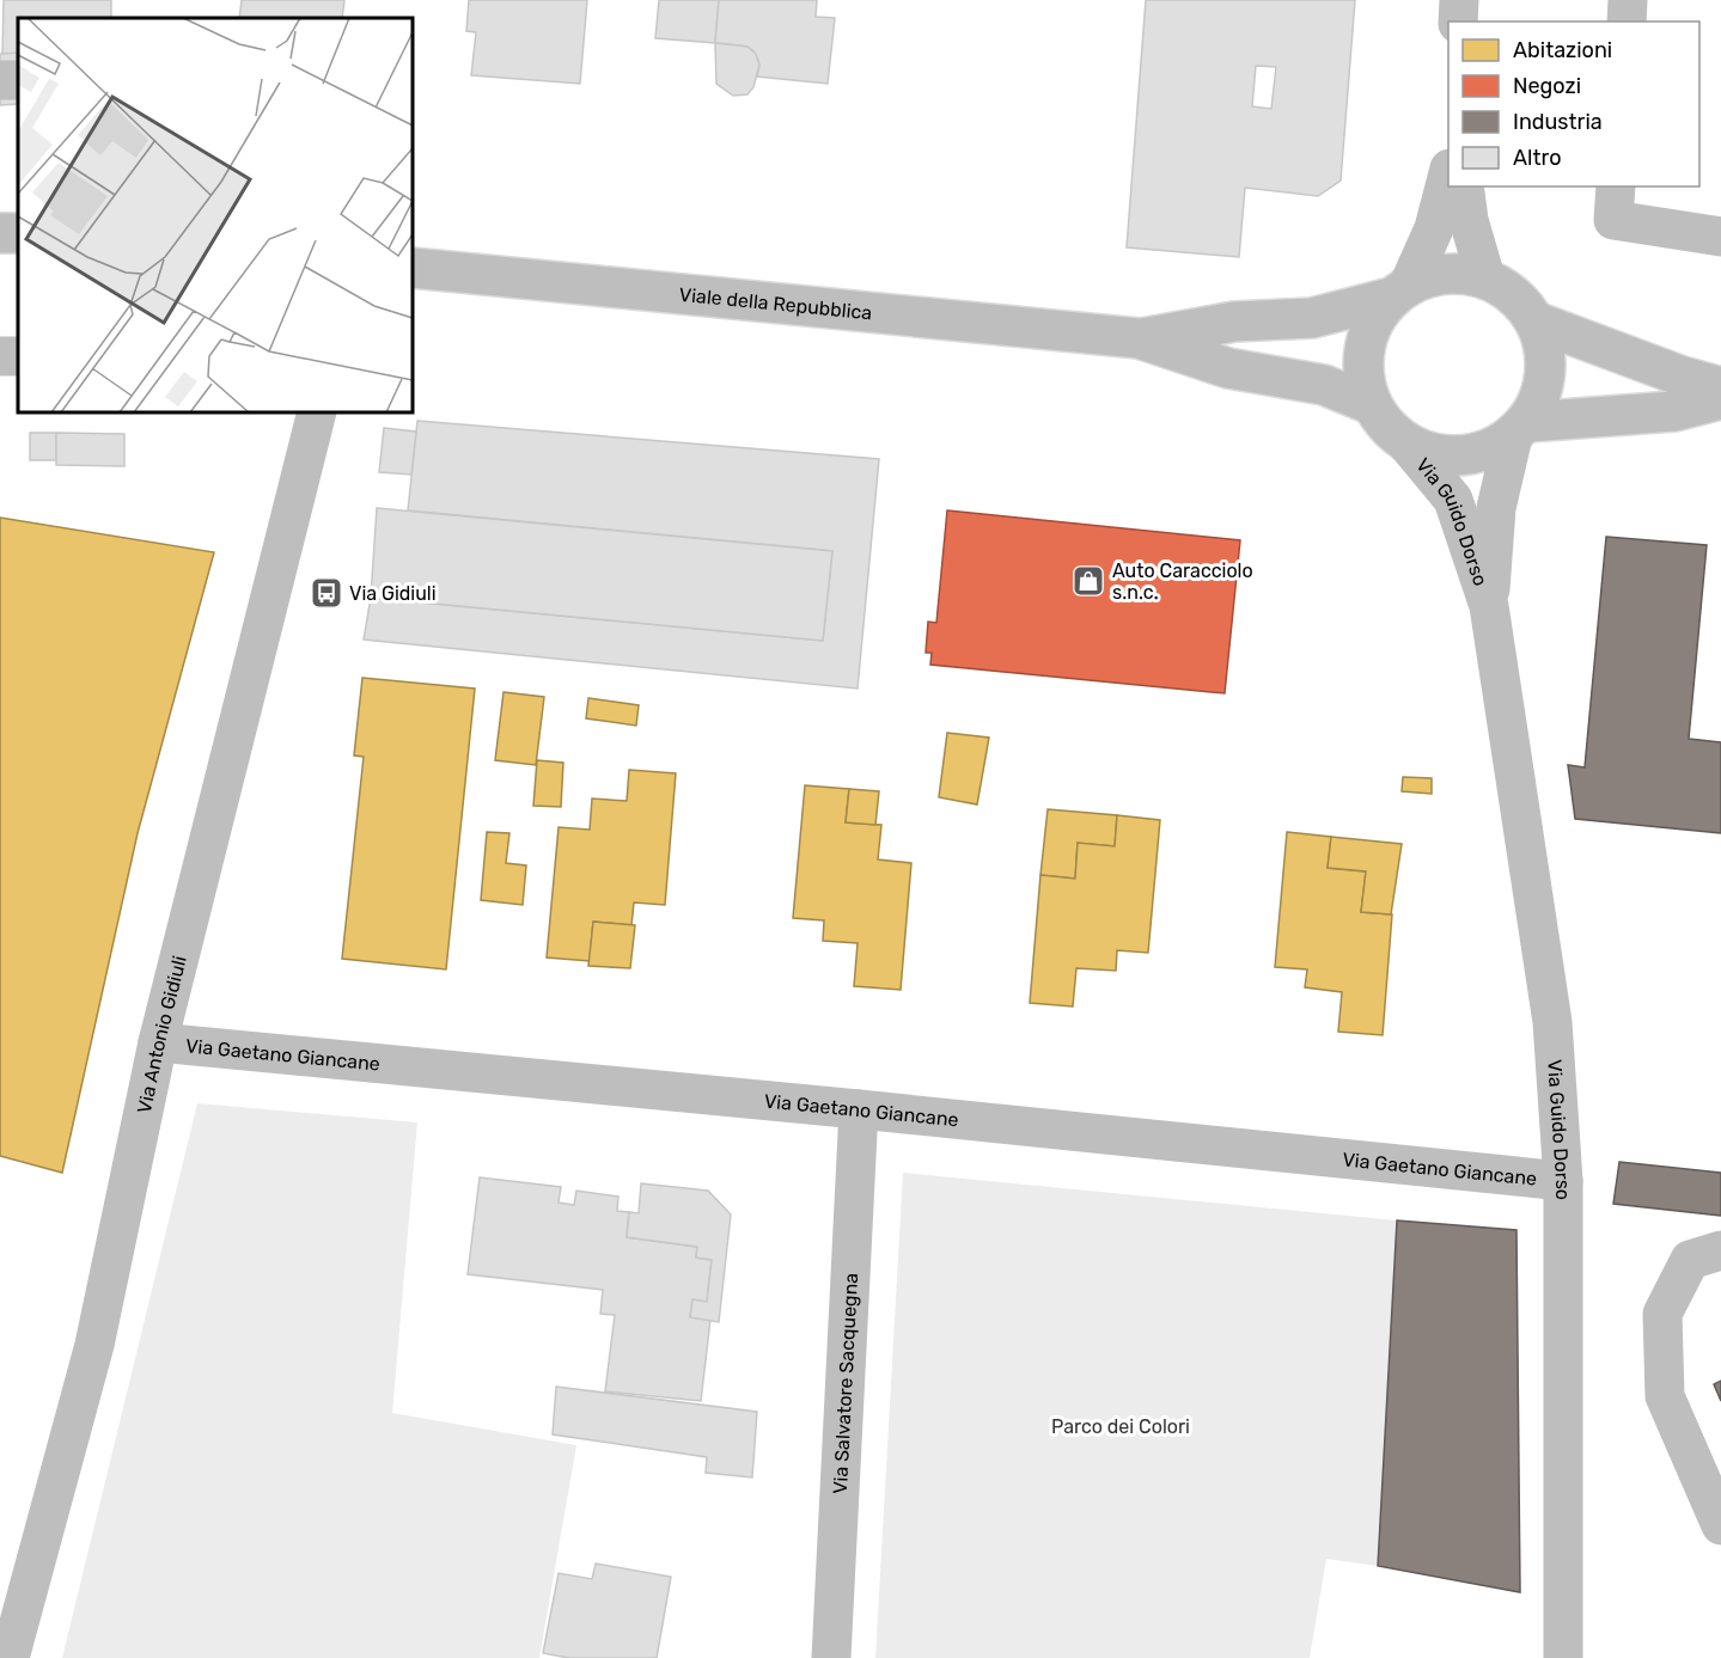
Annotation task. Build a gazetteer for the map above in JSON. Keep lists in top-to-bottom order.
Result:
{
  "streets": {
    "street": [
      "Viale della Repubblica",
      "Via Guido Dorso",
      "Via Antonio Gidiuli",
      "Via Gaetano Giancane",
      "Via Salvatore Sacquegna"
    ]
  },
  "crossings": [
    ["Viale della Repubblica", "Via Guido Dorso"],
    ["Via Guido Dorso", "Via Gaetano Giancane"],
    ["Via Antonio Gidiuli", "Via Gaetano Giancane"],
    ["Via Gaetano Giancane", "Via Salvatore Sacquegna"]
  ],
  "parks": ["Parco dei Colori"],
  "places": {
    "shop": ["Auto Caracciolo s.n.c."],
    "bus stop": ["Via Gidiuli"]
  },
  "legend": [
    "Abitazioni",
    "Negozi",
    "Industria",
    "Altro"
  ]
}
